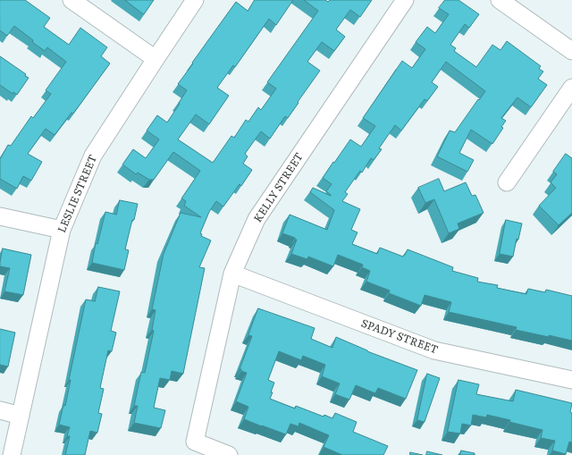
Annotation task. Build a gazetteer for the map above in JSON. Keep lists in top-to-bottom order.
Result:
{
  "streets": {
    "street": ["KELLY STREET", "LESLIE STREET", "SPADY STREET"]
  },
  "crossings": [
    ["KELLY STREET", "SPADY STREET"]
  ]
}
